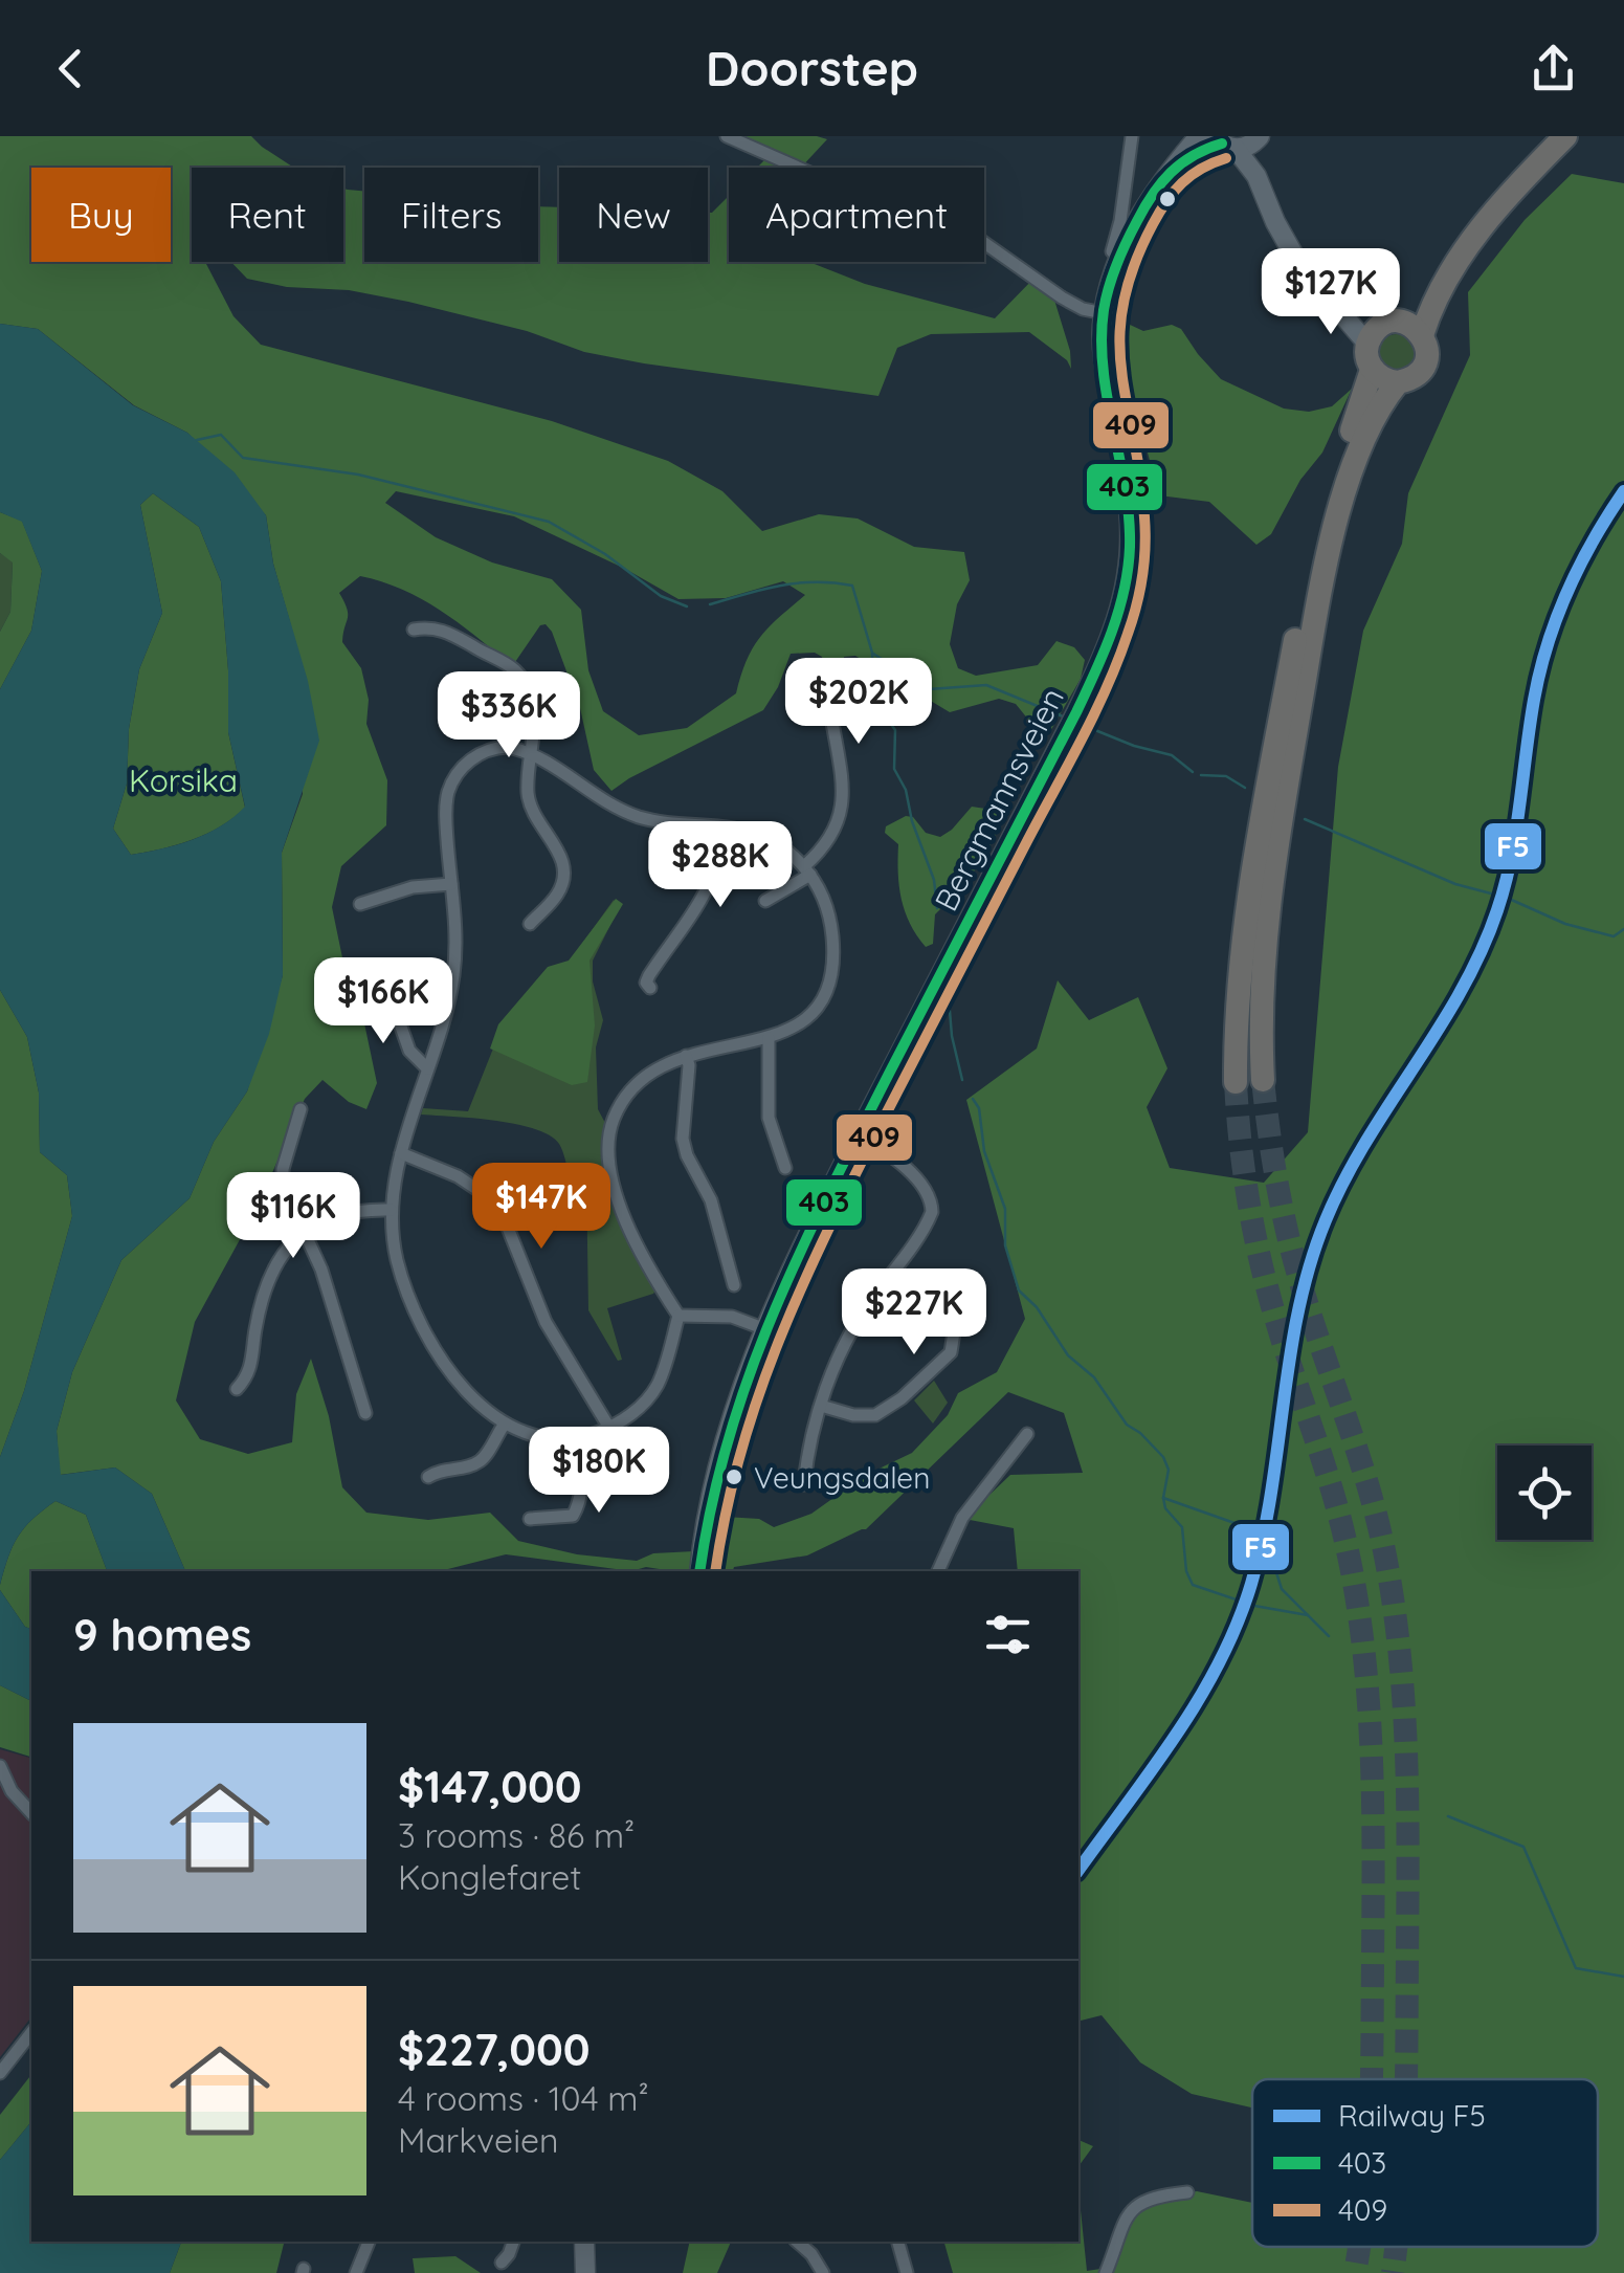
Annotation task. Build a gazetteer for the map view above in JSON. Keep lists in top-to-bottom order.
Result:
{
  "streets": {
    "main road": ["Bergmannsveien"]
  },
  "parks": ["Korsika"],
  "places": ["Veungsdalen"],
  "lines": ["transit line 403", "transit line 409", "rail line F5"],
  "legend": ["Railway F5", "403", "409"],
  "page": {
    "header": "Doorstep",
    "chip": [
      "Buy",
      "Rent",
      "Filters",
      "New",
      "Apartment"
    ],
    "price": [
      "$127K",
      "$202K",
      "$336K",
      "$288K",
      "$166K",
      "$147K",
      "$116K",
      "$227K",
      "$180K"
    ],
    "heading": "9 homes",
    "list": [
      {
        "name": "$147,000",
        "note": "3 rooms · 86 m² · Konglefaret"
      },
      {
        "name": "$227,000",
        "note": "4 rooms · 104 m² · Markveien"
      }
    ]
  }
}
